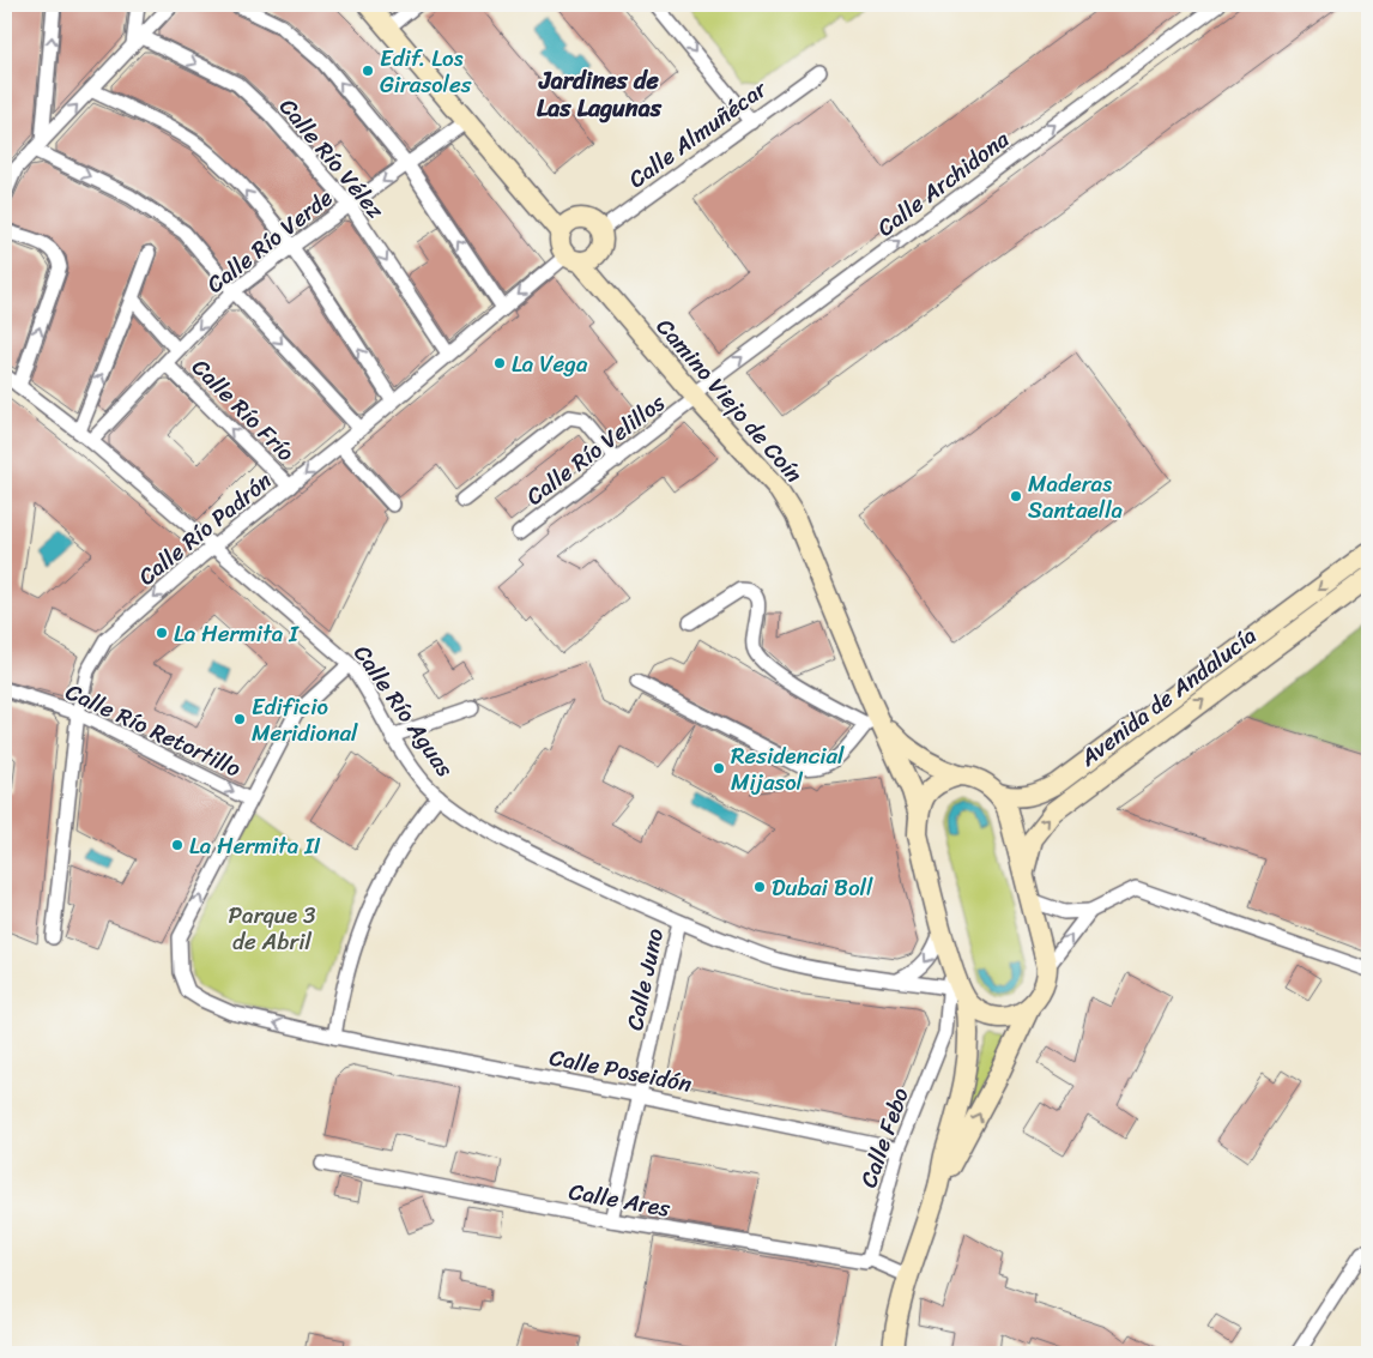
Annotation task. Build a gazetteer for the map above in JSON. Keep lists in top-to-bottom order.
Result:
{
  "streets": {
    "street": [
      "Calle Almuñécar",
      "Calle Río Vélez",
      "Calle Archidona",
      "Calle Río Verde",
      "Camino Viejo de Coín",
      "Calle Río Frío",
      "Calle Río Velillos",
      "Calle Río Padrón",
      "Avenida de Andalucía",
      "Calle Río Aguas",
      "Calle Río Retortillo",
      "Calle Juno",
      "Calle Poseidón",
      "Calle Febo",
      "Calle Ares"
    ]
  },
  "crossings": [
    ["Calle Almuñécar", "Camino Viejo de Coín"],
    ["Calle Almuñécar", "Calle Río Padrón"],
    ["Calle Río Vélez", "Calle Río Verde"],
    ["Calle Río Vélez", "Calle Río Padrón"],
    ["Calle Archidona", "Camino Viejo de Coín"],
    ["Calle Archidona", "Calle Río Velillos"],
    ["Calle Río Verde", "Calle Río Frío"],
    ["Calle Río Verde", "Calle Río Aguas"],
    ["Camino Viejo de Coín", "Calle Río Velillos"],
    ["Camino Viejo de Coín", "Calle Río Padrón"],
    ["Camino Viejo de Coín", "Avenida de Andalucía"],
    ["Camino Viejo de Coín", "Calle Río Aguas"],
    ["Camino Viejo de Coín", "Calle Febo"],
    ["Calle Río Frío", "Calle Río Padrón"],
    ["Calle Río Padrón", "Calle Río Aguas"],
    ["Calle Río Padrón", "Calle Río Retortillo"],
    ["Calle Río Aguas", "Calle Juno"],
    ["Calle Río Aguas", "Calle Febo"],
    ["Calle Río Retortillo", "Calle Poseidón"],
    ["Calle Juno", "Calle Poseidón"],
    ["Calle Juno", "Calle Ares"],
    ["Calle Poseidón", "Calle Febo"],
    ["Calle Febo", "Calle Ares"]
  ],
  "one_way": ["Calle Archidona", "Calle Río Padrón", "Calle Río Retortillo"],
  "districts": ["Jardines de Las Lagunas"],
  "parks": ["Parque 3 de Abril"],
  "places": [
    "Edif. Los Girasoles",
    "La Vega",
    "Maderas Santaella",
    "La Hermita I",
    "Edificio Meridional",
    "Residencial Mijasol",
    "La Hermita II",
    "Dubai Boll"
  ]
}
